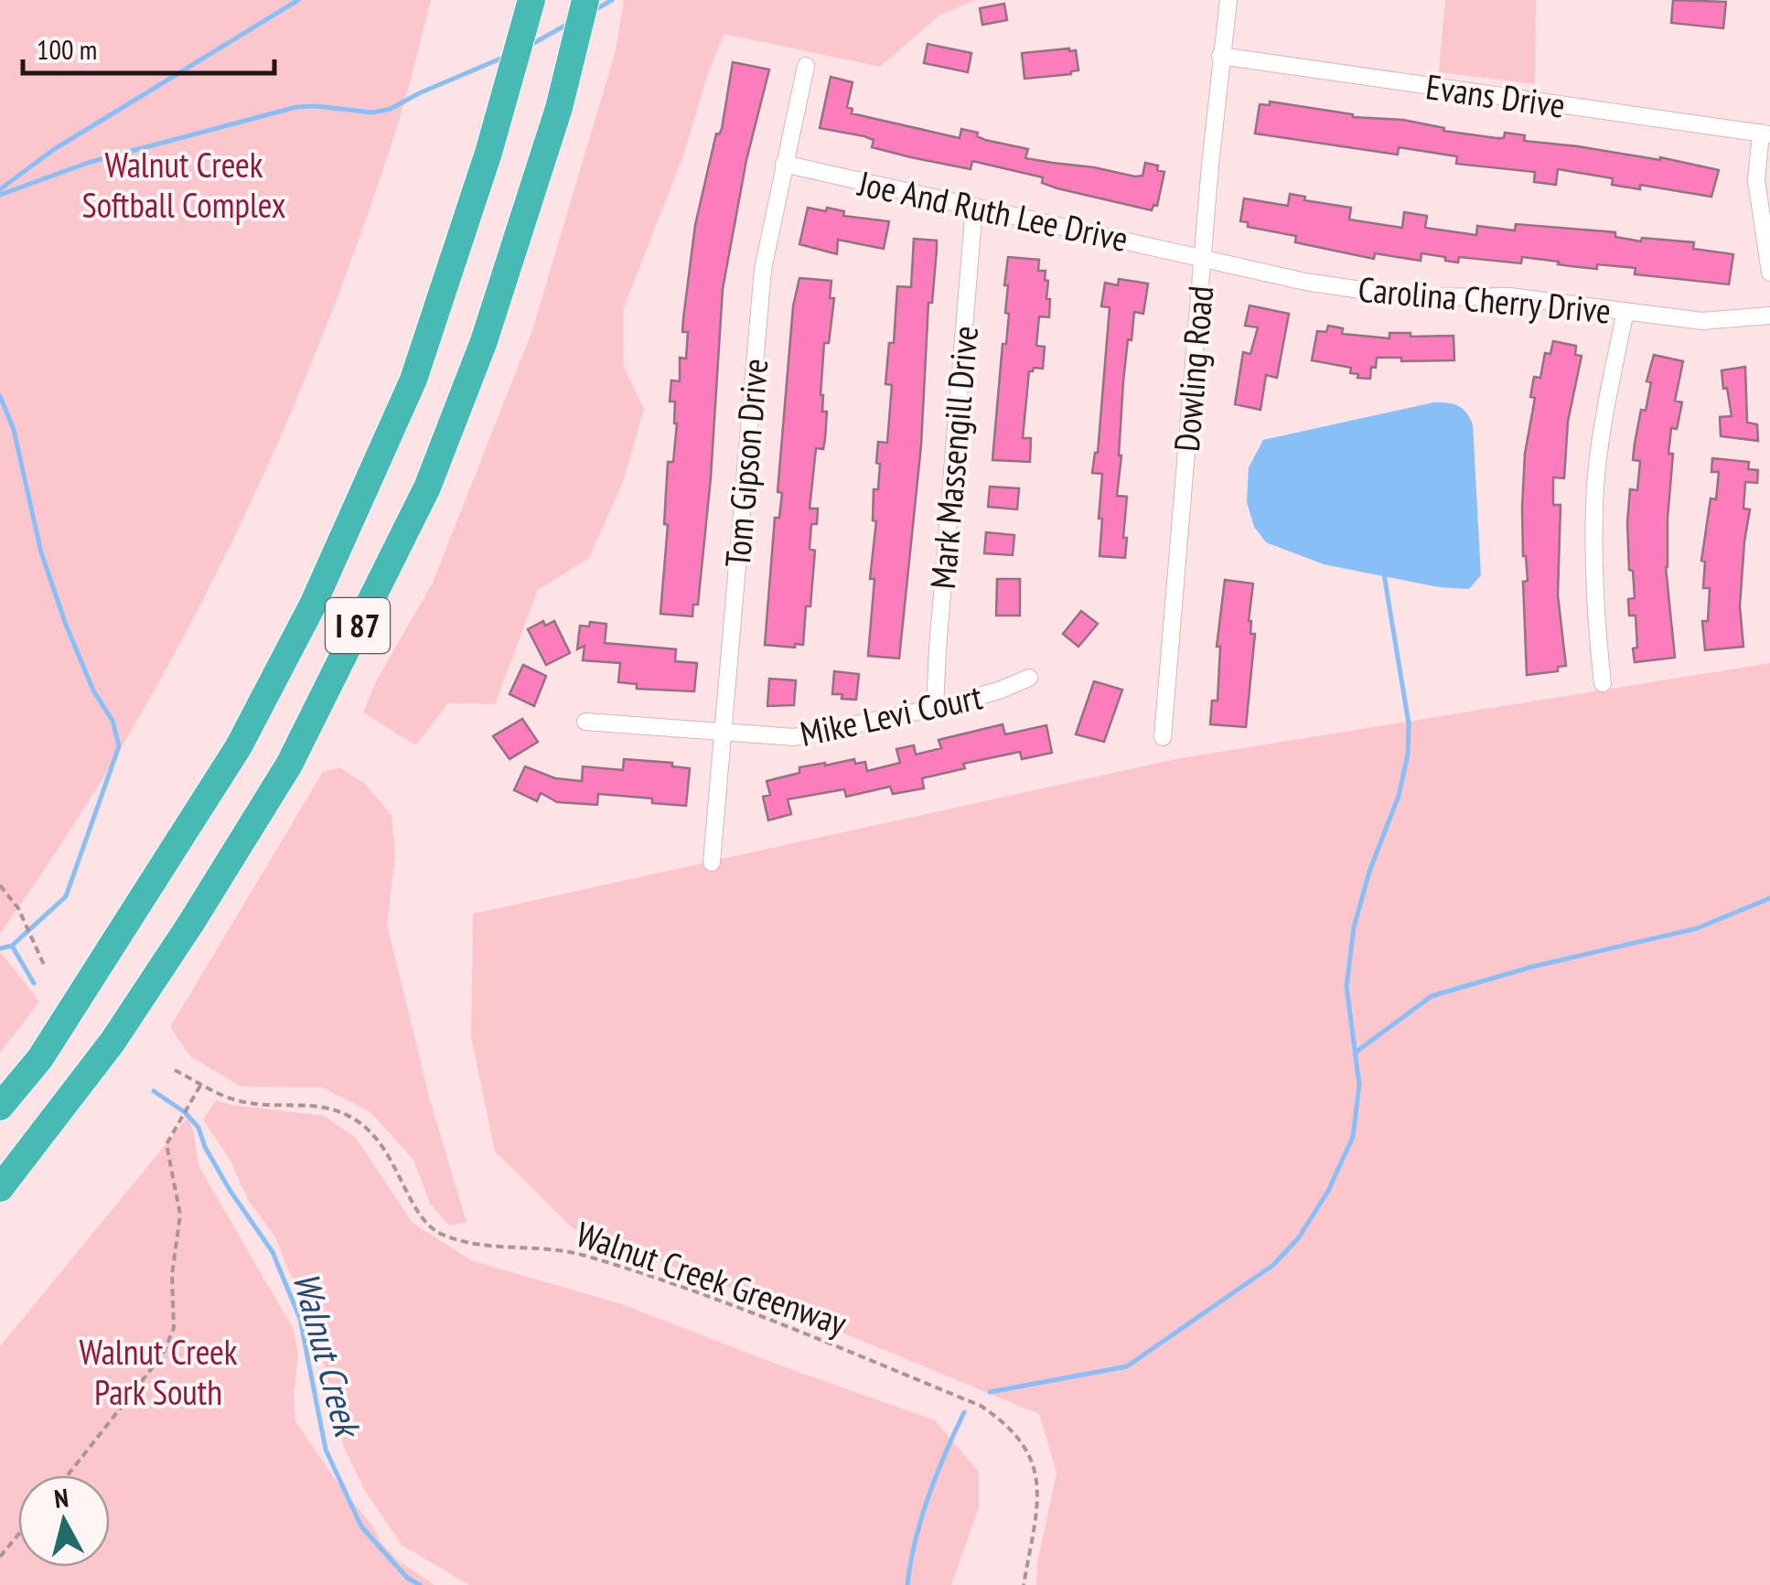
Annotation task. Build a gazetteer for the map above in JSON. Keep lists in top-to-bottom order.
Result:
{
  "streets": {
    "highway": ["I 87"],
    "street": [
      "Evans Drive",
      "Joe And Ruth Lee Drive",
      "Carolina Cherry Drive",
      "Dowling Road",
      "Mark Massengill Drive",
      "Tom Gipson Drive",
      "Mike Levi Court"
    ],
    "path": ["Walnut Creek Greenway"]
  },
  "crossings": [
    ["Evans Drive", "Dowling Road"],
    ["Joe And Ruth Lee Drive", "Carolina Cherry Drive"],
    ["Joe And Ruth Lee Drive", "Dowling Road"],
    ["Joe And Ruth Lee Drive", "Mark Massengill Drive"],
    ["Joe And Ruth Lee Drive", "Tom Gipson Drive"],
    ["Carolina Cherry Drive", "Dowling Road"],
    ["Mark Massengill Drive", "Mike Levi Court"],
    ["Tom Gipson Drive", "Mike Levi Court"]
  ],
  "water": ["Walnut Creek"],
  "parks": ["Walnut Creek Softball Complex", "Walnut Creek Park South"],
  "scale_bar": "100 m",
  "north": "top"
}
